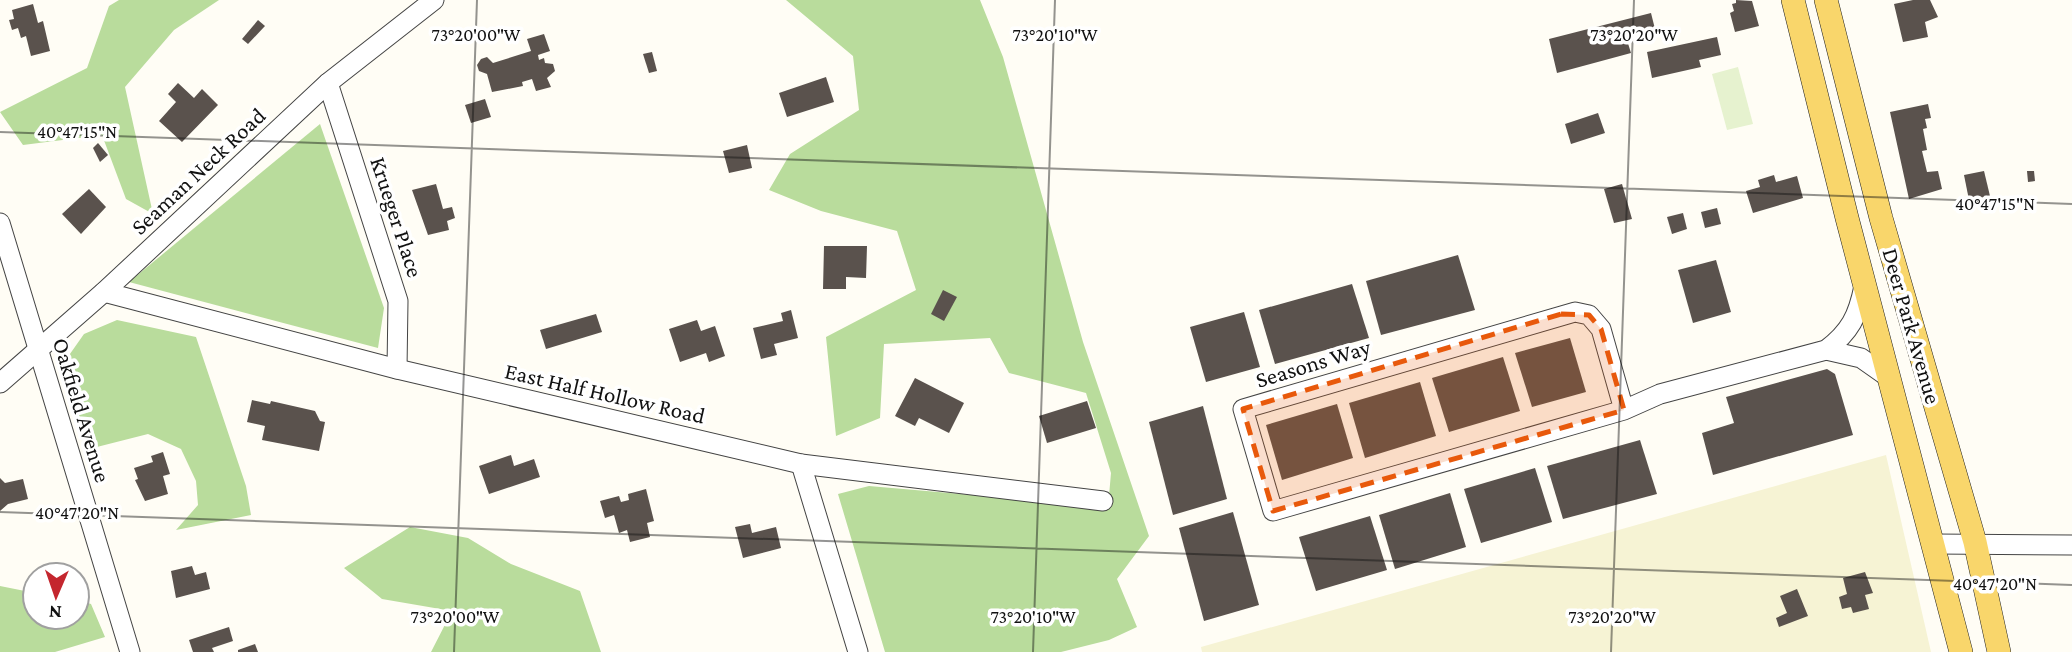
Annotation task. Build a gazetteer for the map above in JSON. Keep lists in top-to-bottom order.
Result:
{
  "streets": {
    "main road": ["Deer Park Avenue"],
    "street": [
      "Seaman Neck Road",
      "Krueger Place",
      "Seasons Way",
      "East Half Hollow Road",
      "Oakfield Avenue"
    ]
  },
  "crossings": [
    ["Seaman Neck Road", "Krueger Place"],
    ["Seaman Neck Road", "East Half Hollow Road"],
    ["Seaman Neck Road", "Oakfield Avenue"],
    ["Krueger Place", "East Half Hollow Road"]
  ],
  "north": "bottom",
  "coordinates": [
    "73°20'00\"W",
    "73°20'10\"W",
    "73°20'20\"W",
    "40°47'15\"N",
    "40°47'20\"N"
  ]
}
